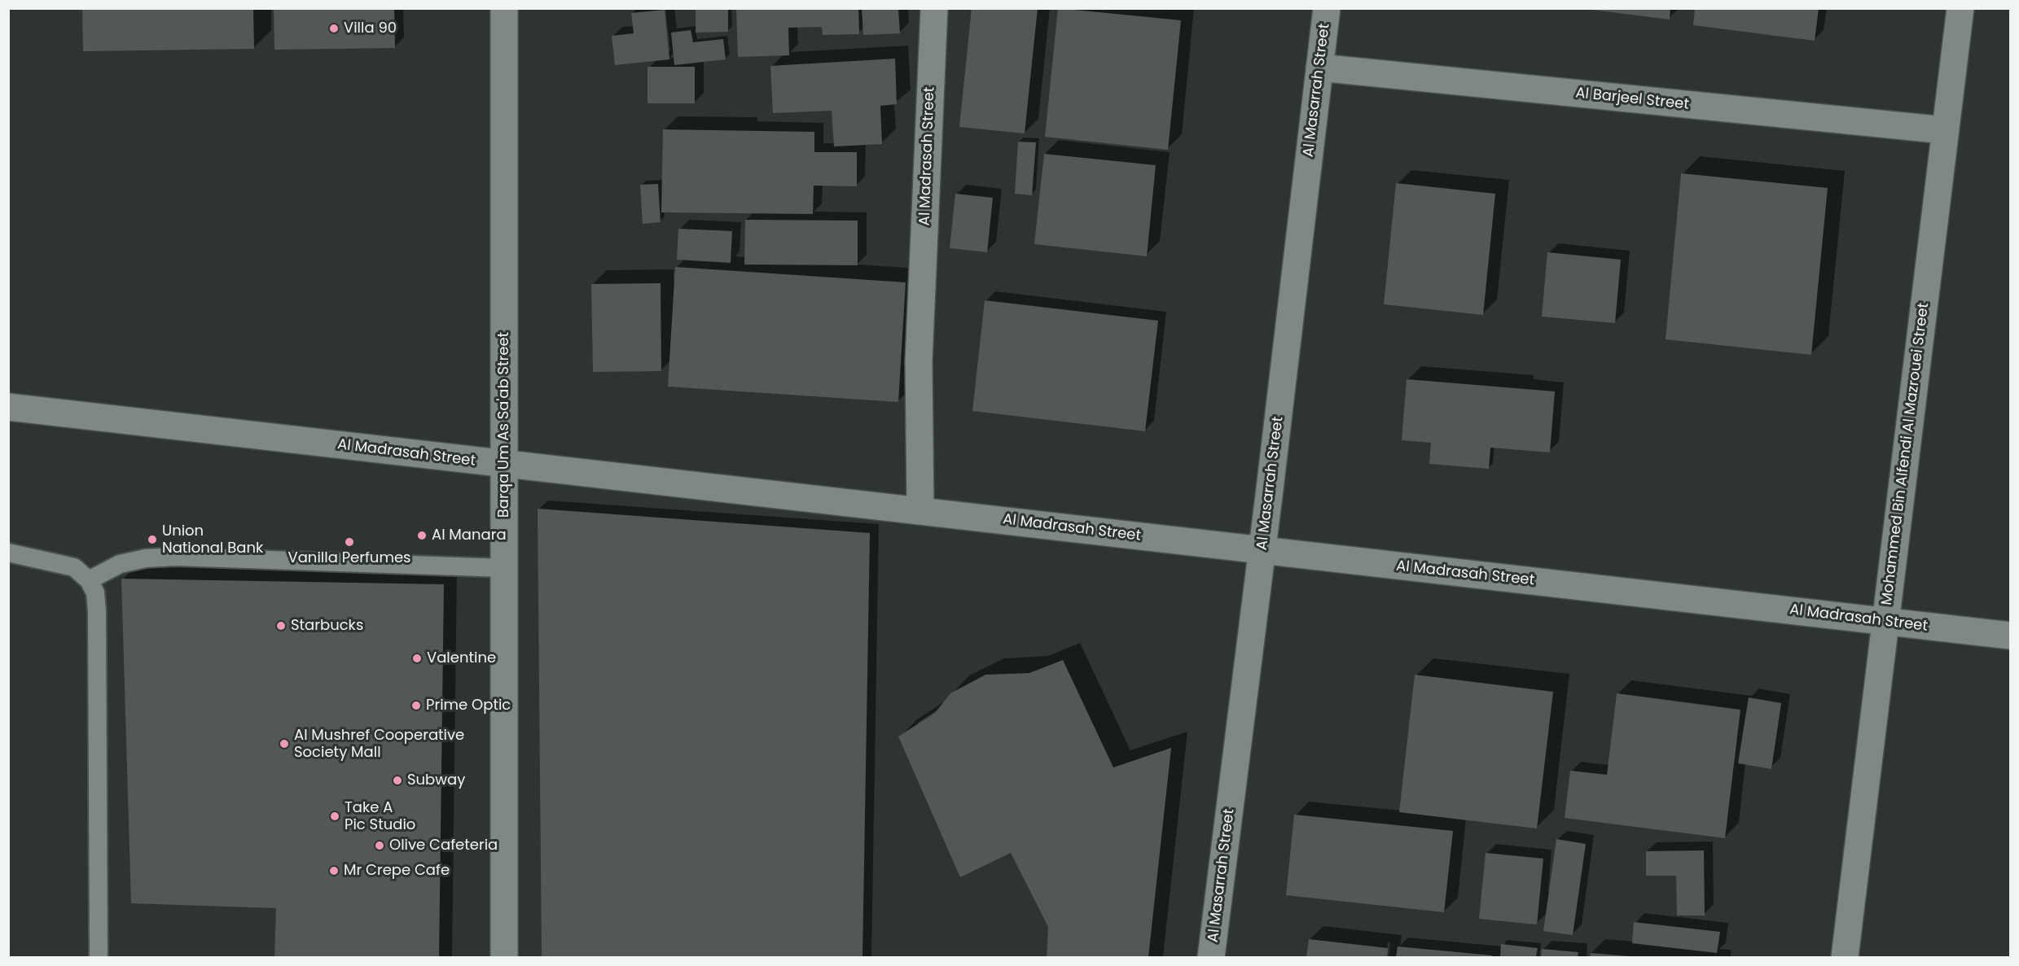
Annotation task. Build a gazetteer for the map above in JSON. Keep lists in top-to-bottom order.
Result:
{
  "streets": {
    "street": [
      "Al Masarrah Street",
      "Al Barjeel Street",
      "Al Madrasah Street",
      "Barqa Um As Sa'ab Street",
      "Mohammed Bin Alfendi Al Mazrouei Street"
    ]
  },
  "crossings": [
    ["Al Masarrah Street", "Al Barjeel Street"],
    ["Al Masarrah Street", "Al Madrasah Street"],
    ["Al Barjeel Street", "Mohammed Bin Alfendi Al Mazrouei Street"],
    ["Al Madrasah Street", "Barqa Um As Sa'ab Street"],
    ["Al Madrasah Street", "Mohammed Bin Alfendi Al Mazrouei Street"]
  ],
  "places": [
    "Villa 90",
    "Al Manara",
    "Union National Bank",
    "Vanilla Perfumes",
    "Starbucks",
    "Valentine",
    "Prime Optic",
    "Al Mushref Cooperative Society Mall",
    "Subway",
    "Take A Pic Studio",
    "Olive Cafeteria",
    "Mr Crepe Cafe"
  ]
}
